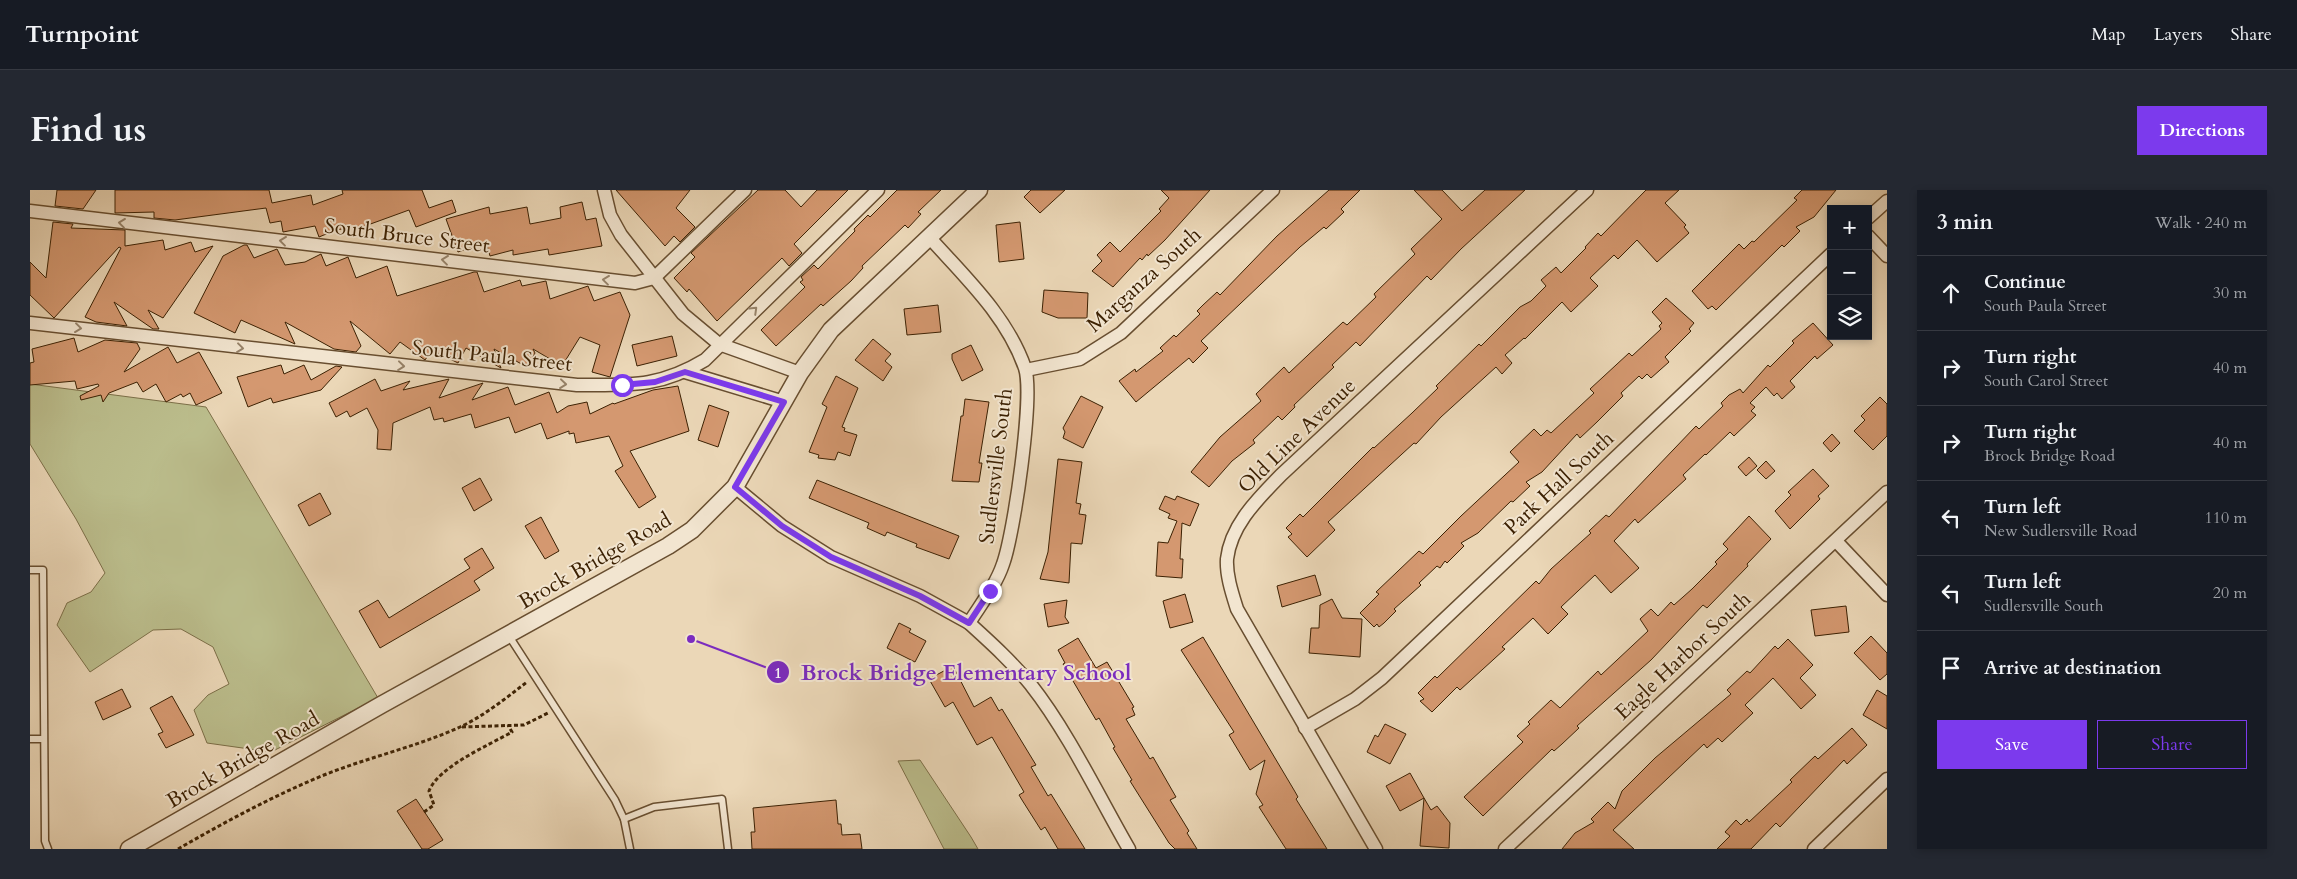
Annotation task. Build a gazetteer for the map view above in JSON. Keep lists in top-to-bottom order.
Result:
{
  "streets": {
    "street": [
      "South Bruce Street",
      "Marganza South",
      "South Paula Street",
      "Old Line Avenue",
      "Sudlersville South",
      "Park Hall South",
      "Brock Bridge Road",
      "Eagle Harbor South"
    ]
  },
  "crossings": [
    ["Marganza South", "Sudlersville South"],
    ["Old Line Avenue", "Park Hall South"],
    ["Sudlersville South", "Brock Bridge Road"]
  ],
  "one_way": ["South Bruce Street", "South Paula Street"],
  "places": ["Brock Bridge Elementary School"],
  "page": {
    "header": "Turnpoint",
    "nav": ["Map", "Layers", "Share"],
    "title": "Find us",
    "buttons": [
      "Directions",
      ["Save", "Share"]
    ],
    "heading": ["3 min", "Walk · 240 m"],
    "map_buttons": ["+", "−"],
    "list": [
      ["Continue", "South Paula Street", "30 m"],
      ["Turn right", "South Carol Street", "40 m"],
      ["Turn right", "Brock Bridge Road", "40 m"],
      ["Turn left", "New Sudlersville Road", "110 m"],
      ["Turn left", "Sudlersville South", "20 m"],
      "Arrive at destination"
    ]
  }
}
